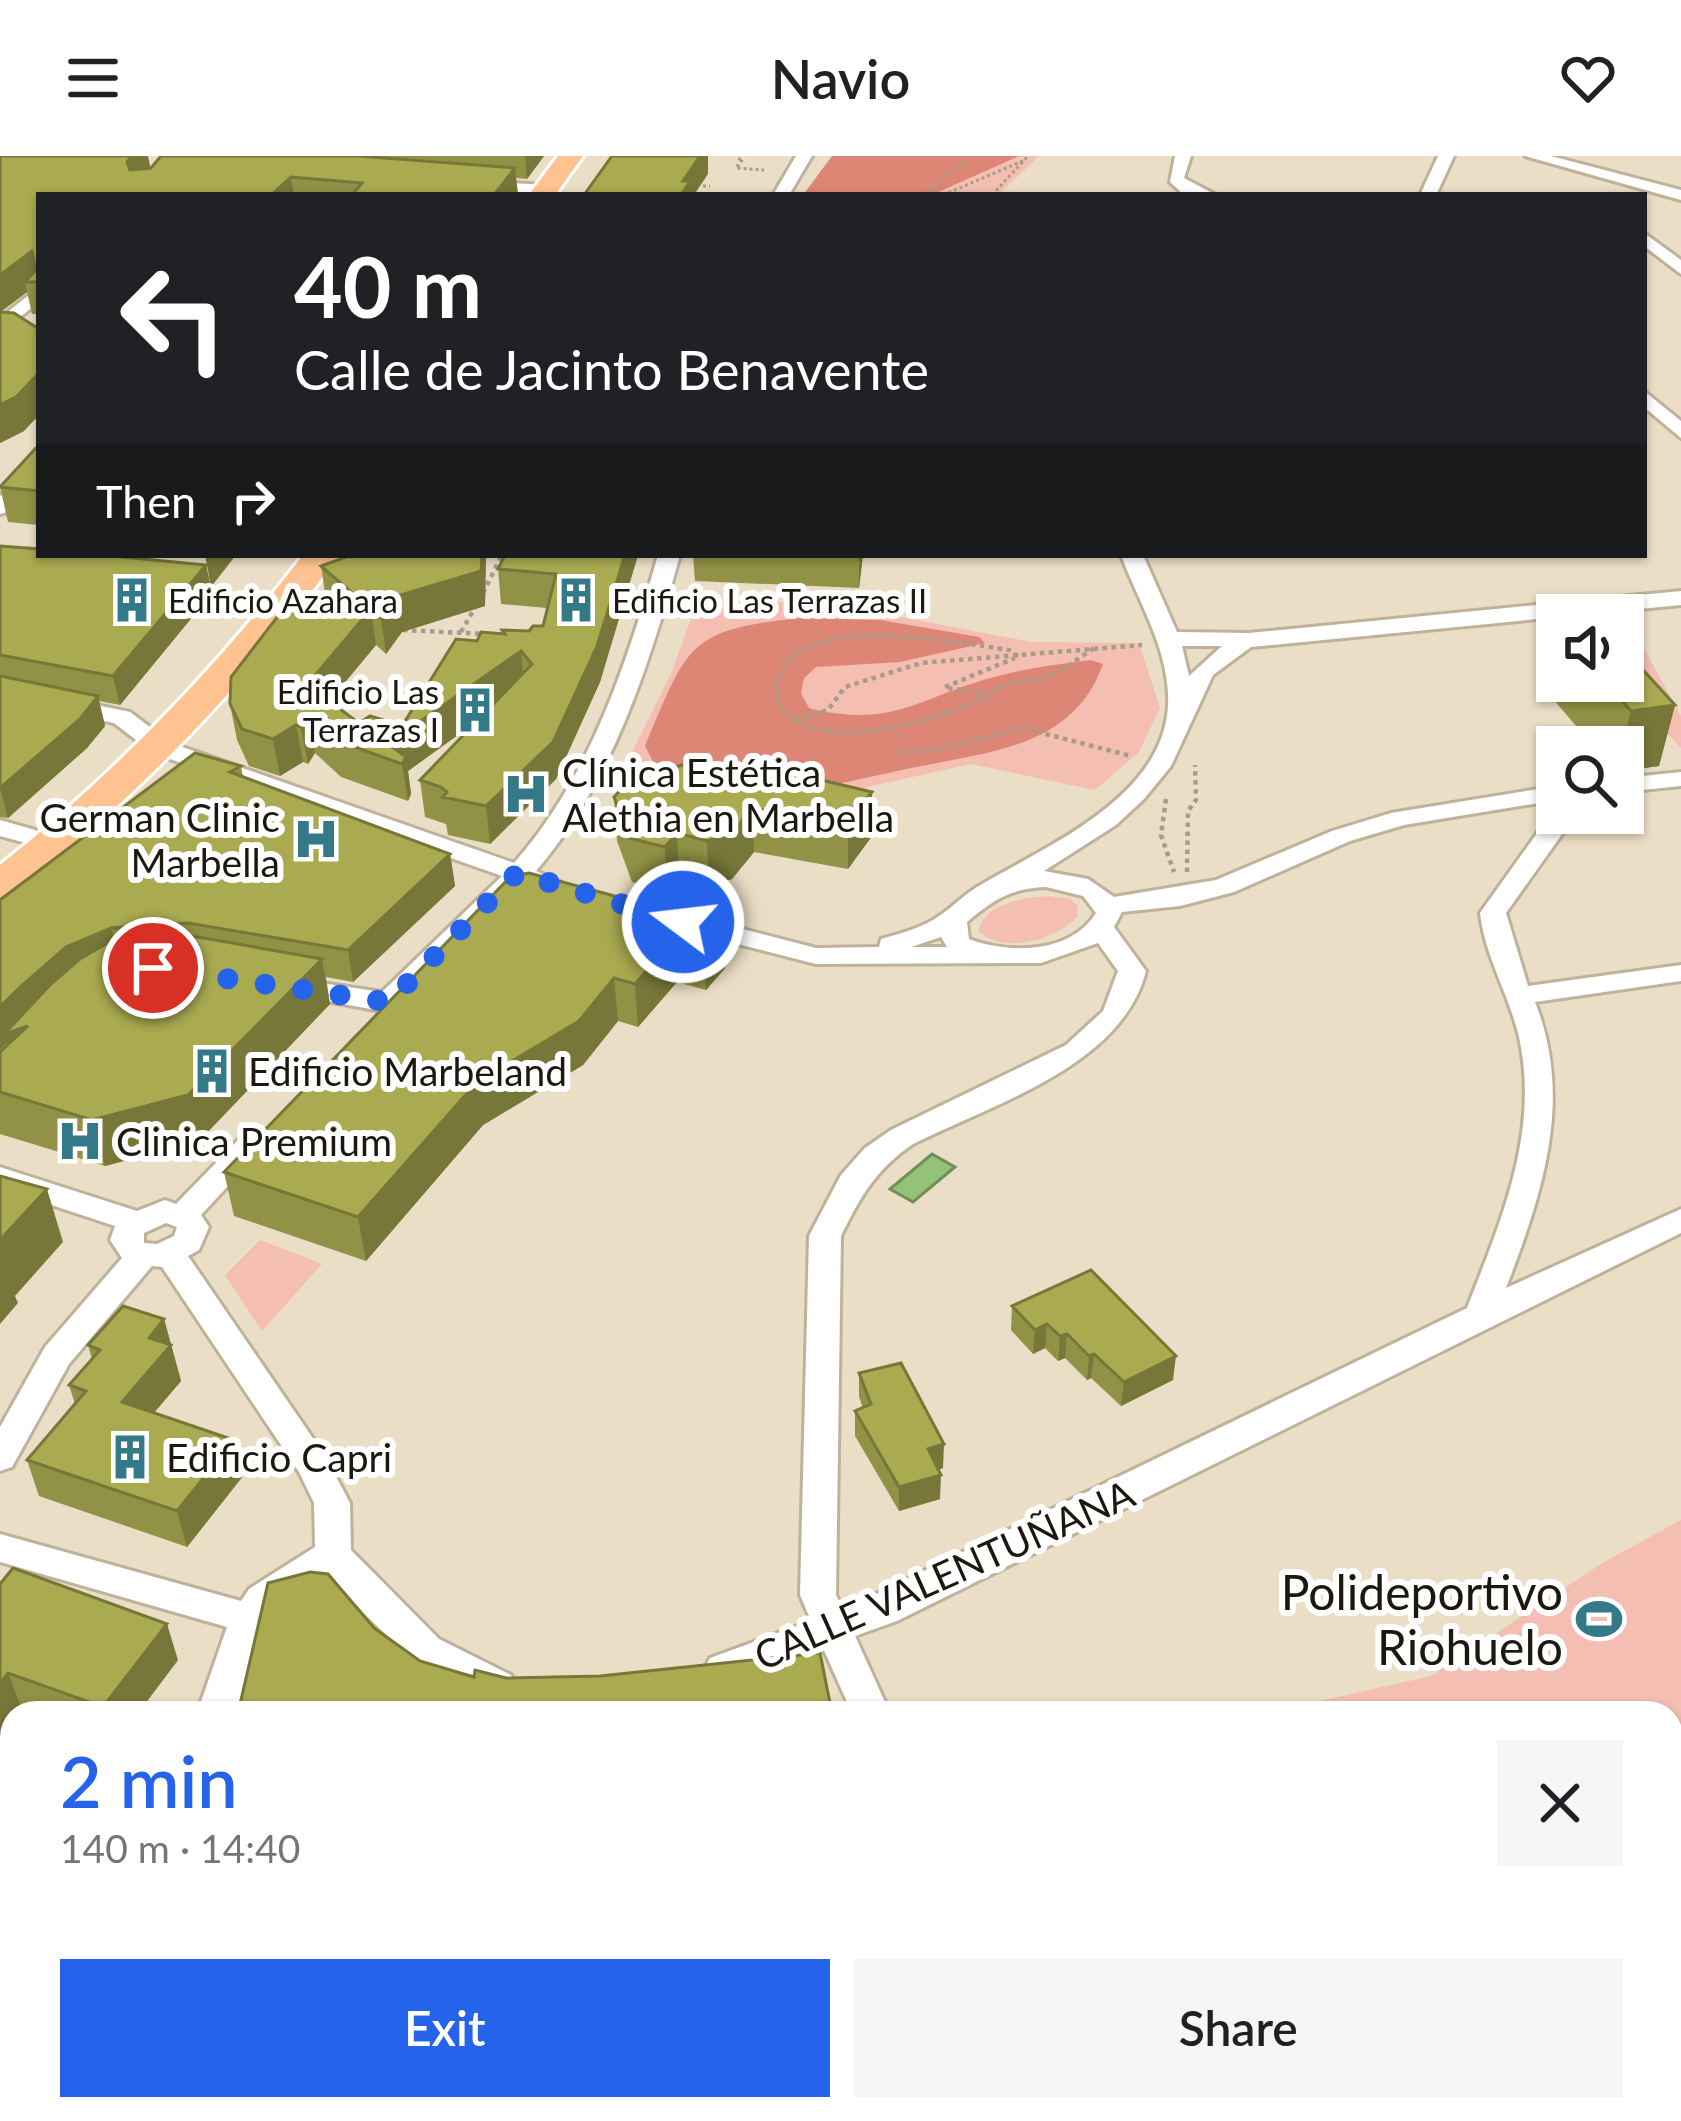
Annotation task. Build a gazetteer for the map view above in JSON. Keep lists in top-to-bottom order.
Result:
{
  "streets": {
    "street": ["CALLE VALENTUÑANA"]
  },
  "places": {
    "building": [
      "Edificio Azahara",
      "Edificio Las Terrazas II",
      "Edificio Las Terrazas I",
      "Edificio Marbeland",
      "Edificio Capri"
    ],
    "hospital": ["Clínica Estética Alethia en Marbella", "German Clinic Marbella", "Clinica Premium"],
    "sports": ["Polideportivo Riohuelo"]
  },
  "page": {
    "header": "Navio",
    "turn": ["40 m", "Calle de Jacinto Benavente"],
    "then": "Then",
    "heading": ["2 min", "140 m · 14:40"],
    "buttons": ["Exit", "Share"]
  }
}
